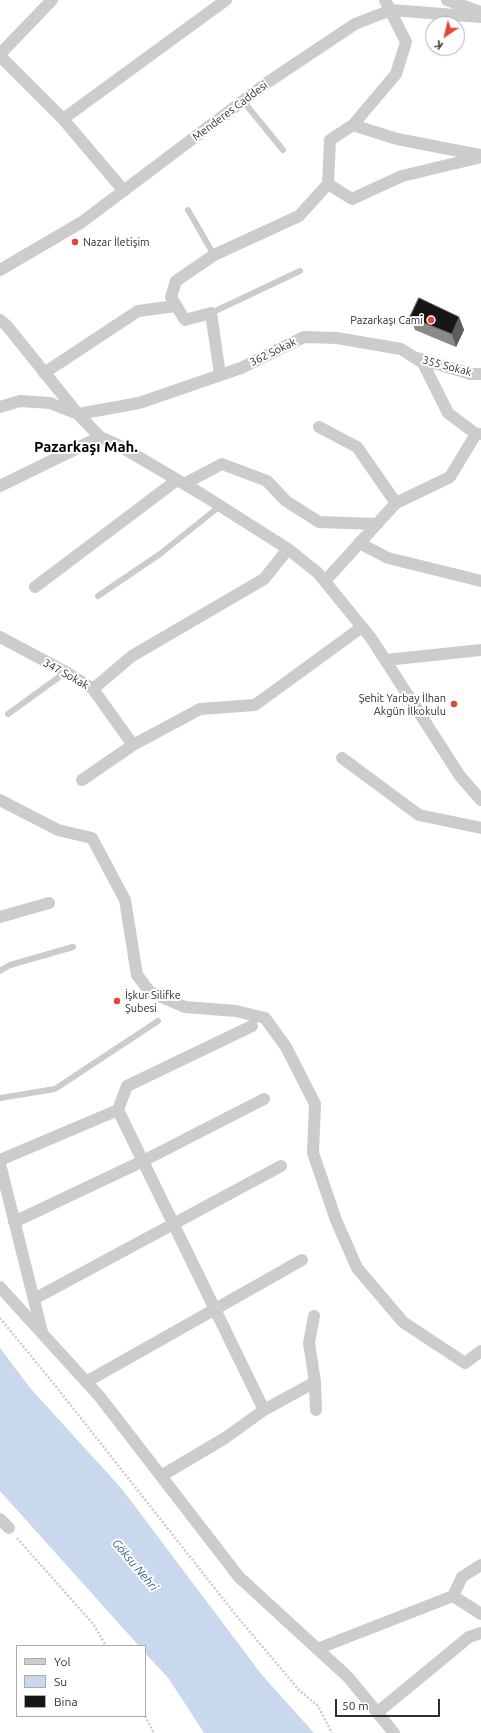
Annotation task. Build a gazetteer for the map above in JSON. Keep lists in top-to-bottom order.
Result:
{
  "streets": {
    "street": [
      "Menderes Caddesi",
      "362 Sokak",
      "355 Sokak",
      "347 Sokak"
    ]
  },
  "crossings": [
    ["362 Sokak", "355 Sokak"]
  ],
  "districts": ["Pazarkaşı Mah."],
  "water": ["Göksu Nehri"],
  "places": [
    "Nazar İletişim",
    "Pazarkaşı Cami",
    "Şehit Yarbay İlhan Akgün İlkokulu",
    "İşkur Silifke Şubesi"
  ],
  "legend": ["Yol", "Su", "Bina"],
  "scale_bar": "50 m",
  "north": "bottom left"
}
